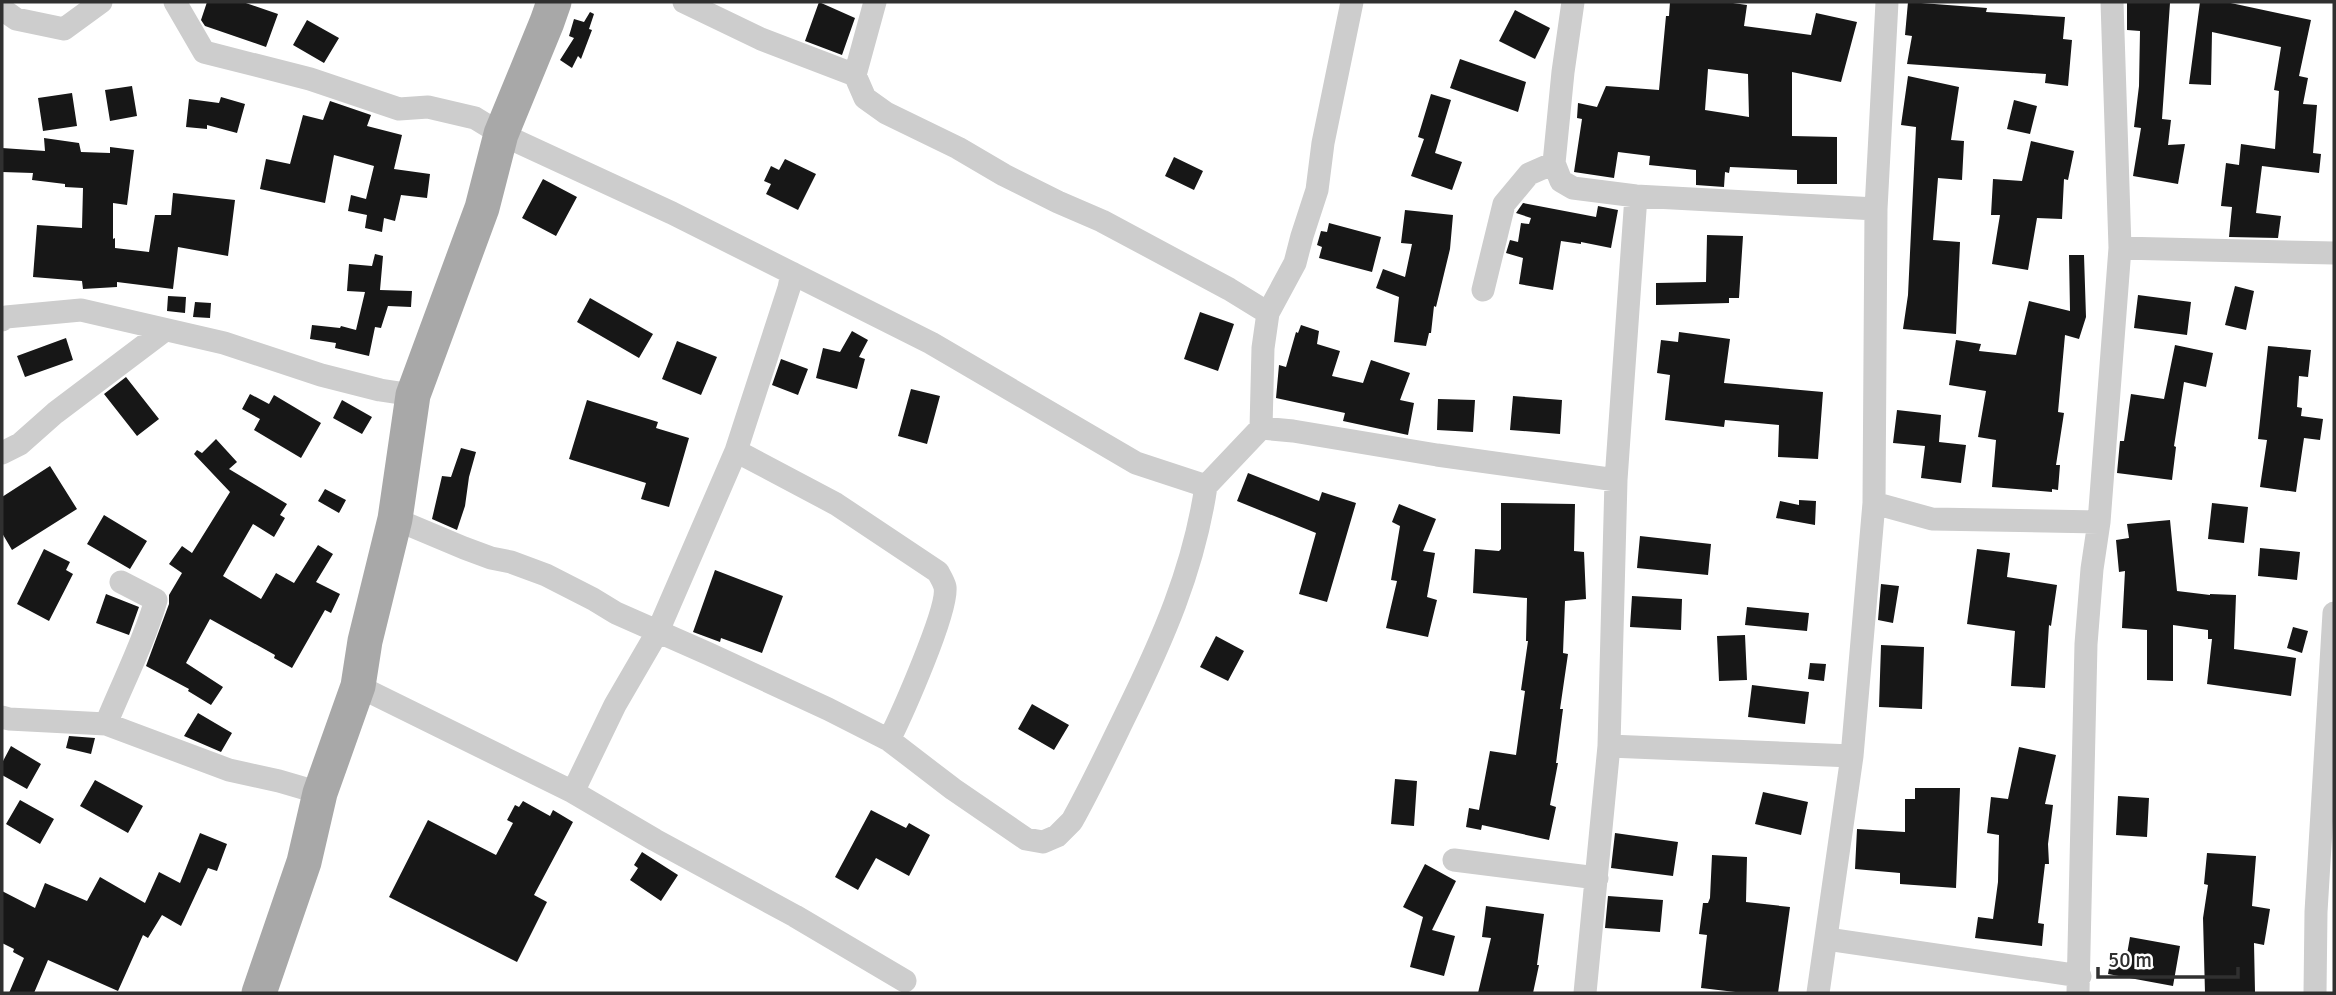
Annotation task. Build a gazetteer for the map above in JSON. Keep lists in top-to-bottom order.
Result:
{
  "scale_bar": "50 m"
}
